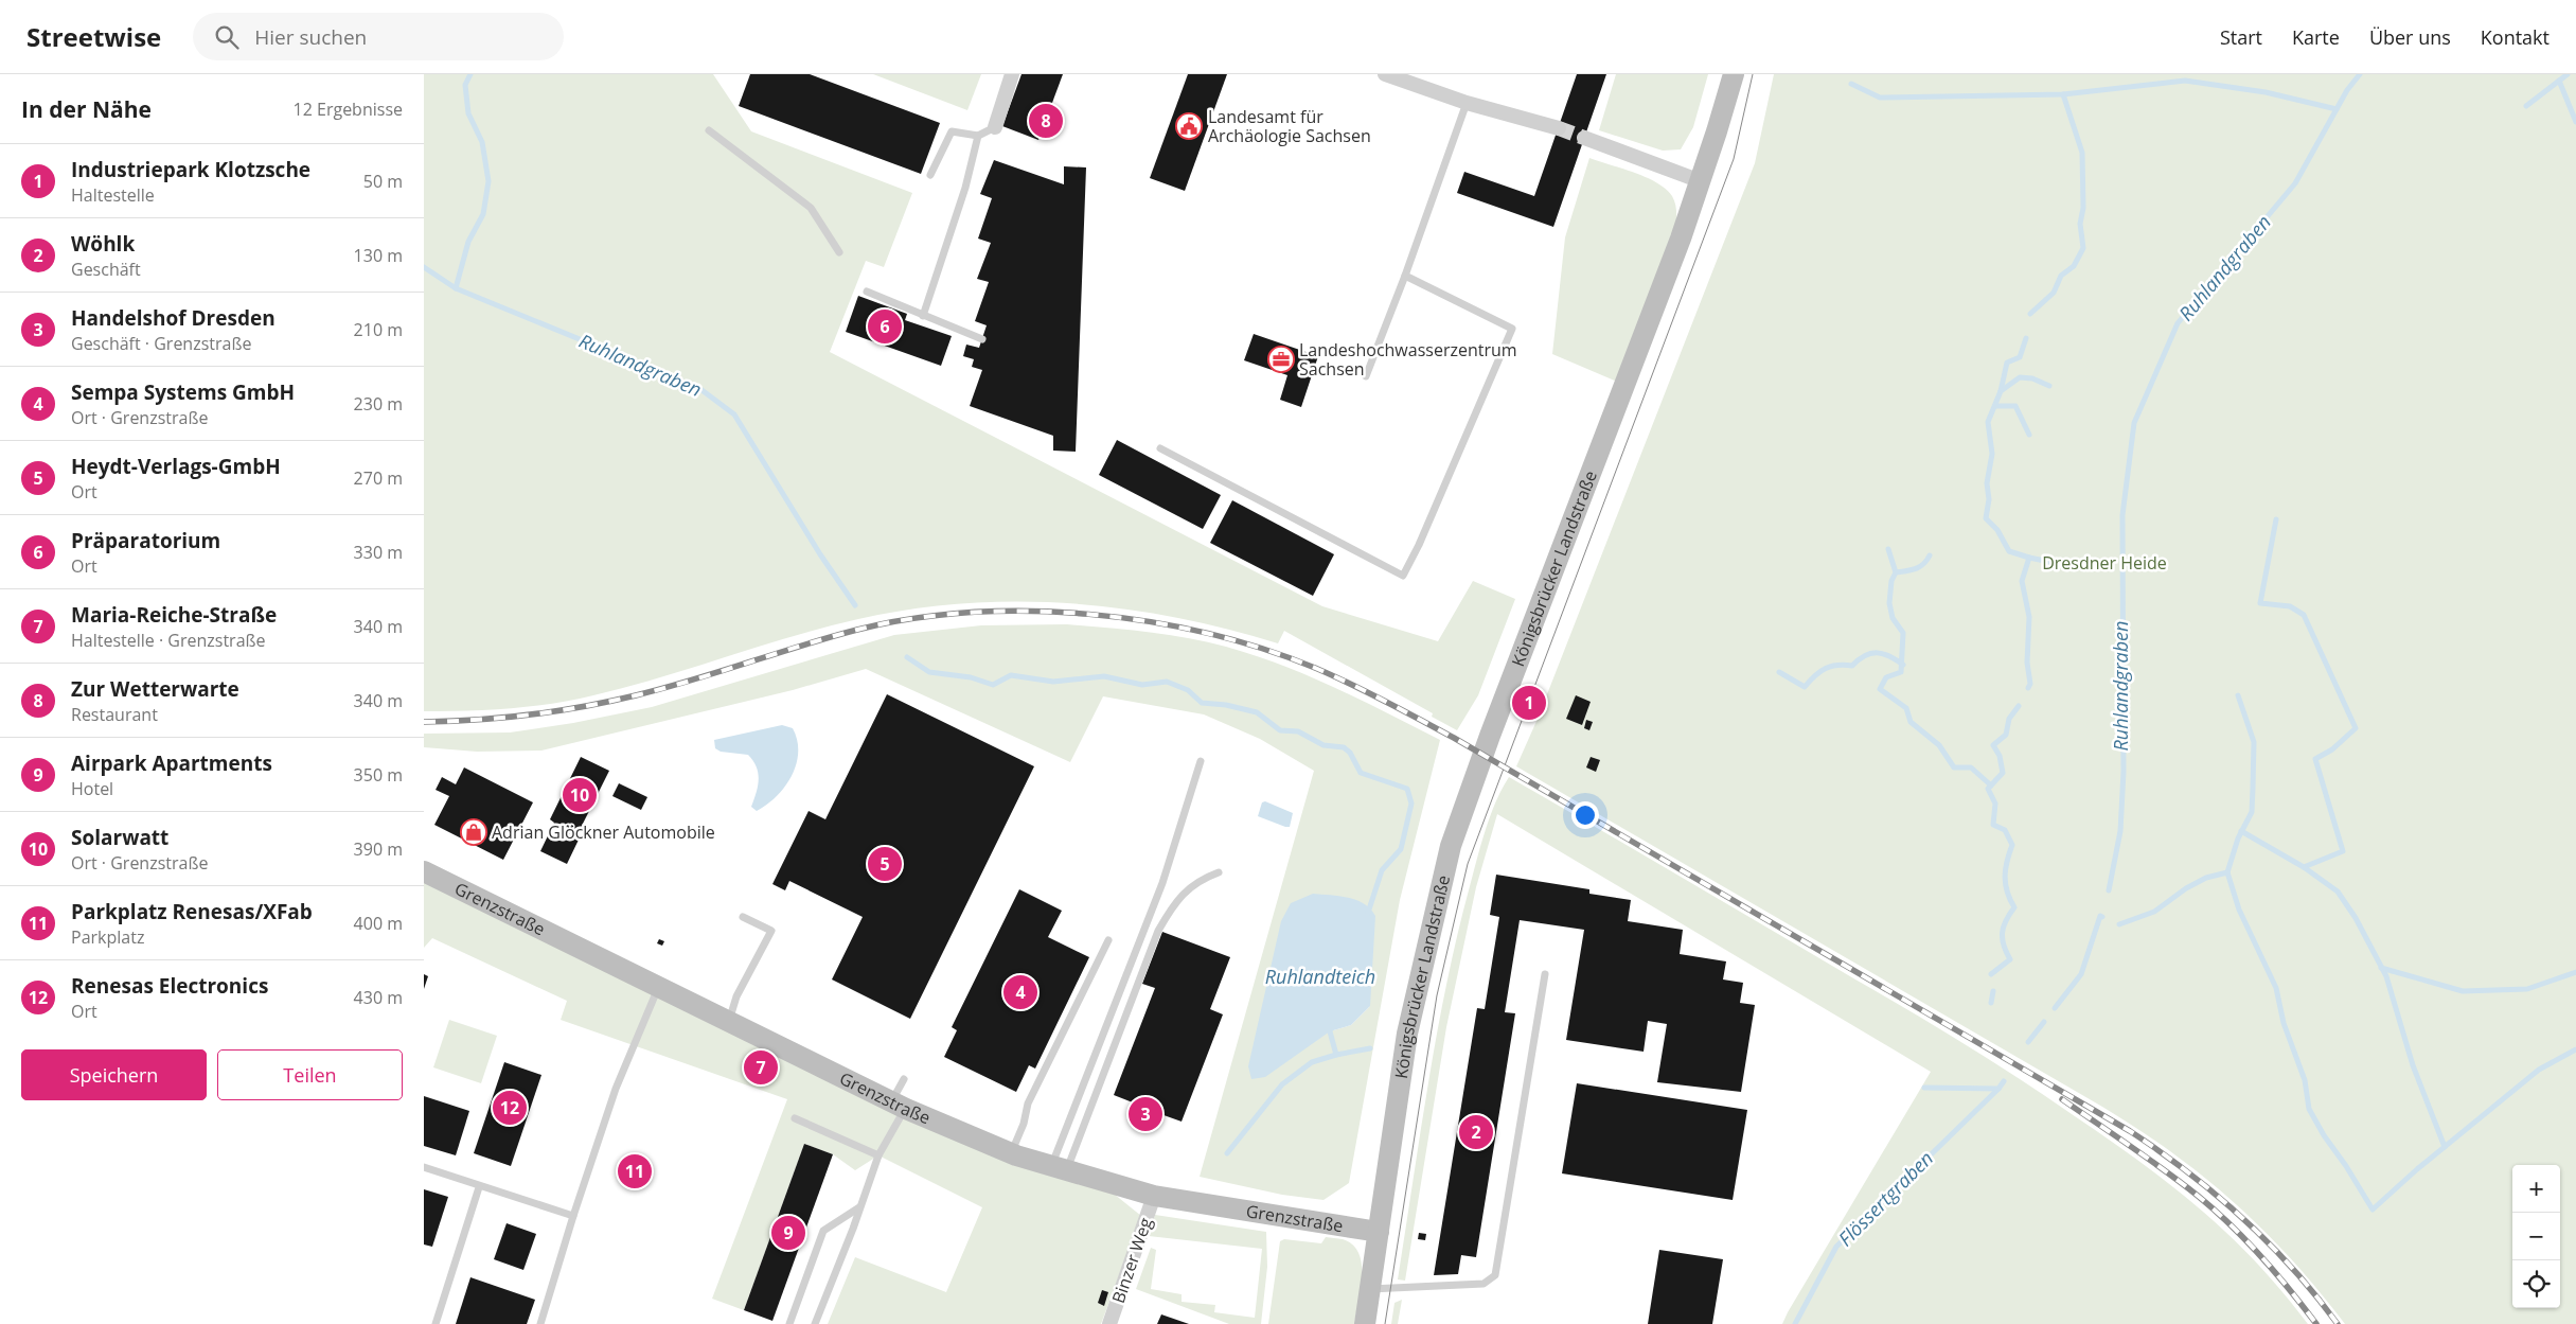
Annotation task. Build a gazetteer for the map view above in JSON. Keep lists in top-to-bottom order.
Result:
{
  "streets": {
    "main road": ["Königsbrücker Landstraße", "Grenzstraße"],
    "street": ["Binzer Weg"]
  },
  "crossings": [
    ["Königsbrücker Landstraße", "Grenzstraße"],
    ["Grenzstraße", "Binzer Weg"]
  ],
  "water": ["Ruhlandgraben", "Ruhlandteich", "Flössertgraben"],
  "parks": ["Dresdner Heide"],
  "places": {
    "public building": ["Landesamt für Archäologie Sachsen"],
    "office": ["Landeshochwasserzentrum Sachsen"],
    "shop": ["Adrian Glöckner Automobile"]
  },
  "page": {
    "header": "Streetwise",
    "search": "Hier suchen",
    "nav": [
      "Start",
      "Karte",
      "Über uns",
      "Kontakt"
    ],
    "heading": ["In der Nähe", "12 Ergebnisse"],
    "pins": [
      "8",
      "6",
      "1",
      "10",
      "5",
      "4",
      "7",
      "12",
      "3",
      "2",
      "11",
      "9"
    ],
    "list": [
      {
        "mark": "1",
        "name": "Industriepark Klotzsche",
        "note": "Haltestelle",
        "value": "50 m"
      },
      {
        "mark": "2",
        "name": "Wöhlk",
        "note": "Geschäft",
        "value": "130 m"
      },
      {
        "mark": "3",
        "name": "Handelshof Dresden",
        "note": "Geschäft · Grenzstraße",
        "value": "210 m"
      },
      {
        "mark": "4",
        "name": "Sempa Systems GmbH",
        "note": "Ort · Grenzstraße",
        "value": "230 m"
      },
      {
        "mark": "5",
        "name": "Heydt-Verlags-GmbH",
        "note": "Ort",
        "value": "270 m"
      },
      {
        "mark": "6",
        "name": "Präparatorium",
        "note": "Ort",
        "value": "330 m"
      },
      {
        "mark": "7",
        "name": "Maria-Reiche-Straße",
        "note": "Haltestelle · Grenzstraße",
        "value": "340 m"
      },
      {
        "mark": "8",
        "name": "Zur Wetterwarte",
        "note": "Restaurant",
        "value": "340 m"
      },
      {
        "mark": "9",
        "name": "Airpark Apartments",
        "note": "Hotel",
        "value": "350 m"
      },
      {
        "mark": "10",
        "name": "Solarwatt",
        "note": "Ort · Grenzstraße",
        "value": "390 m"
      },
      {
        "mark": "11",
        "name": "Parkplatz Renesas/XFab",
        "note": "Parkplatz",
        "value": "400 m"
      },
      {
        "mark": "12",
        "name": "Renesas Electronics",
        "note": "Ort",
        "value": "430 m"
      }
    ],
    "buttons": ["Speichern", "Teilen"],
    "map_buttons": ["+", "−"]
  }
}
